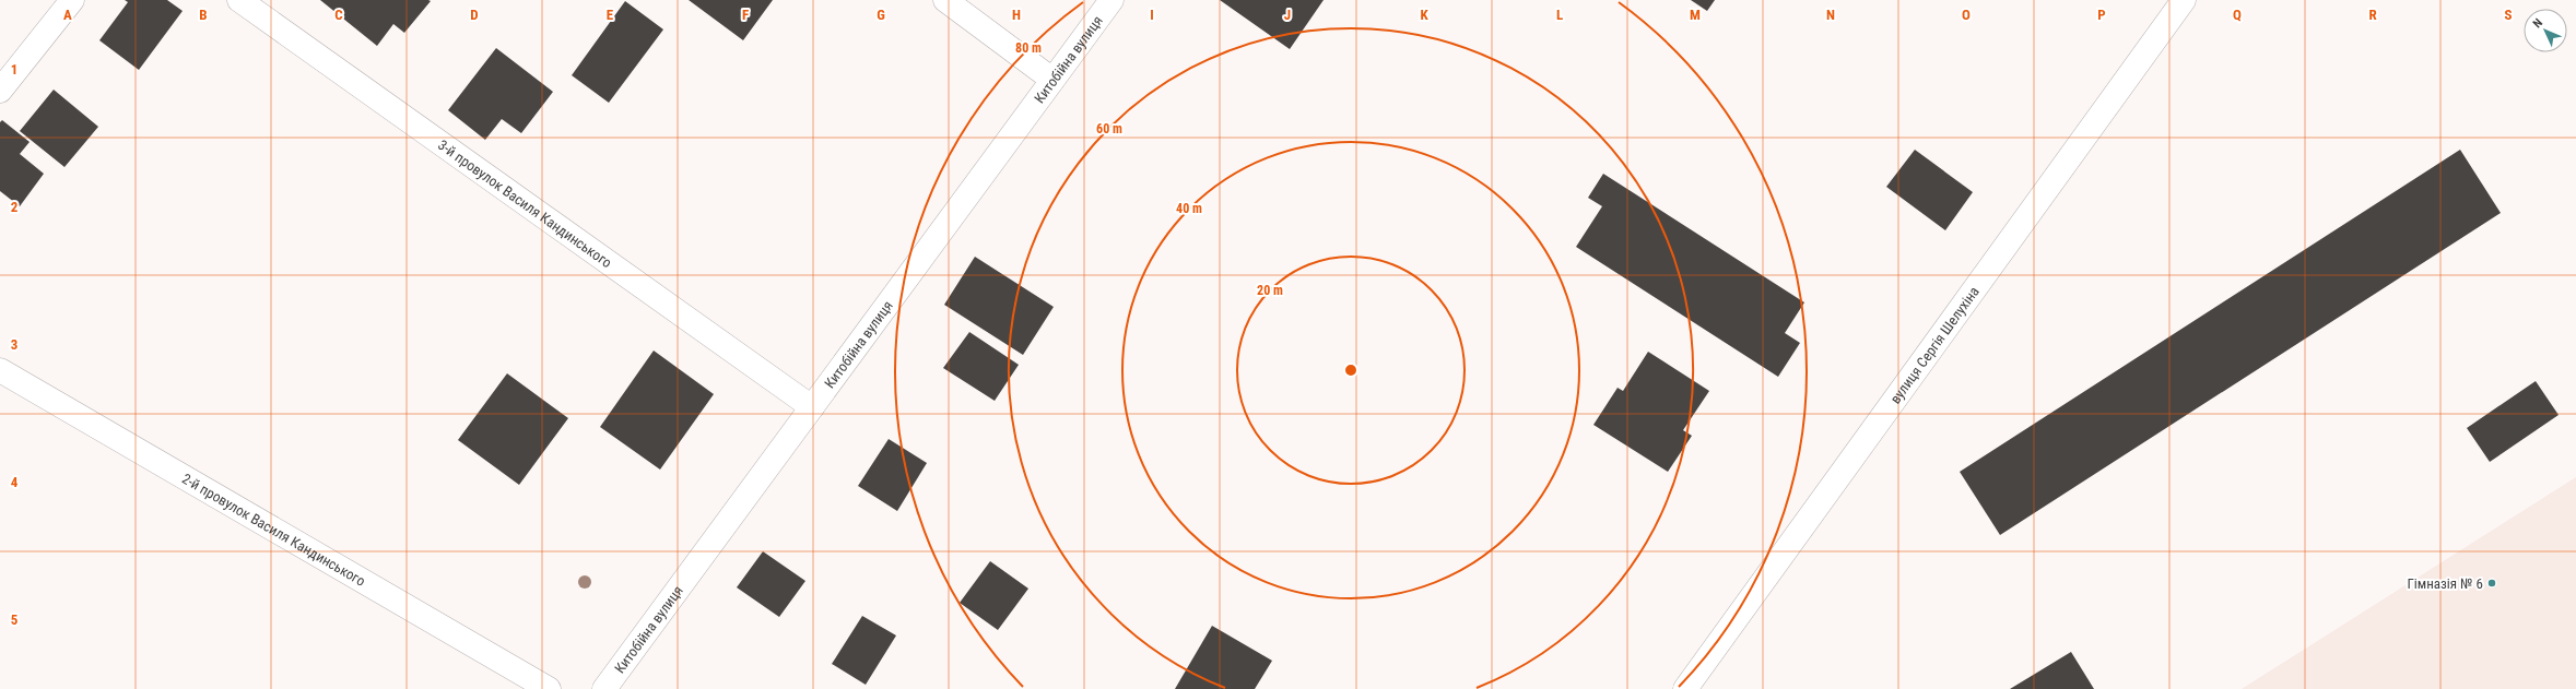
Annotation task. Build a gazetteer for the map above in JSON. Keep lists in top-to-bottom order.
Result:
{
  "streets": {
    "street": [
      "Китобійна вулиця",
      "3-й провулок Василя Кандинського",
      "вулиця Сергія Шелухіна",
      "2-й провулок Василя Кандинського"
    ]
  },
  "crossings": [
    ["Китобійна вулиця", "3-й провулок Василя Кандинського"]
  ],
  "places": ["Гімназія № 6"],
  "north": "top left",
  "grid": {
    "columns": [
      "A",
      "B",
      "C",
      "D",
      "E",
      "F",
      "G",
      "H",
      "I",
      "J",
      "K",
      "L",
      "M",
      "N",
      "O",
      "P",
      "Q",
      "R",
      "S"
    ],
    "rows": [
      "1",
      "2",
      "3",
      "4",
      "5"
    ]
  },
  "rings": [
    "80 m",
    "60 m",
    "40 m",
    "20 m"
  ]
}
